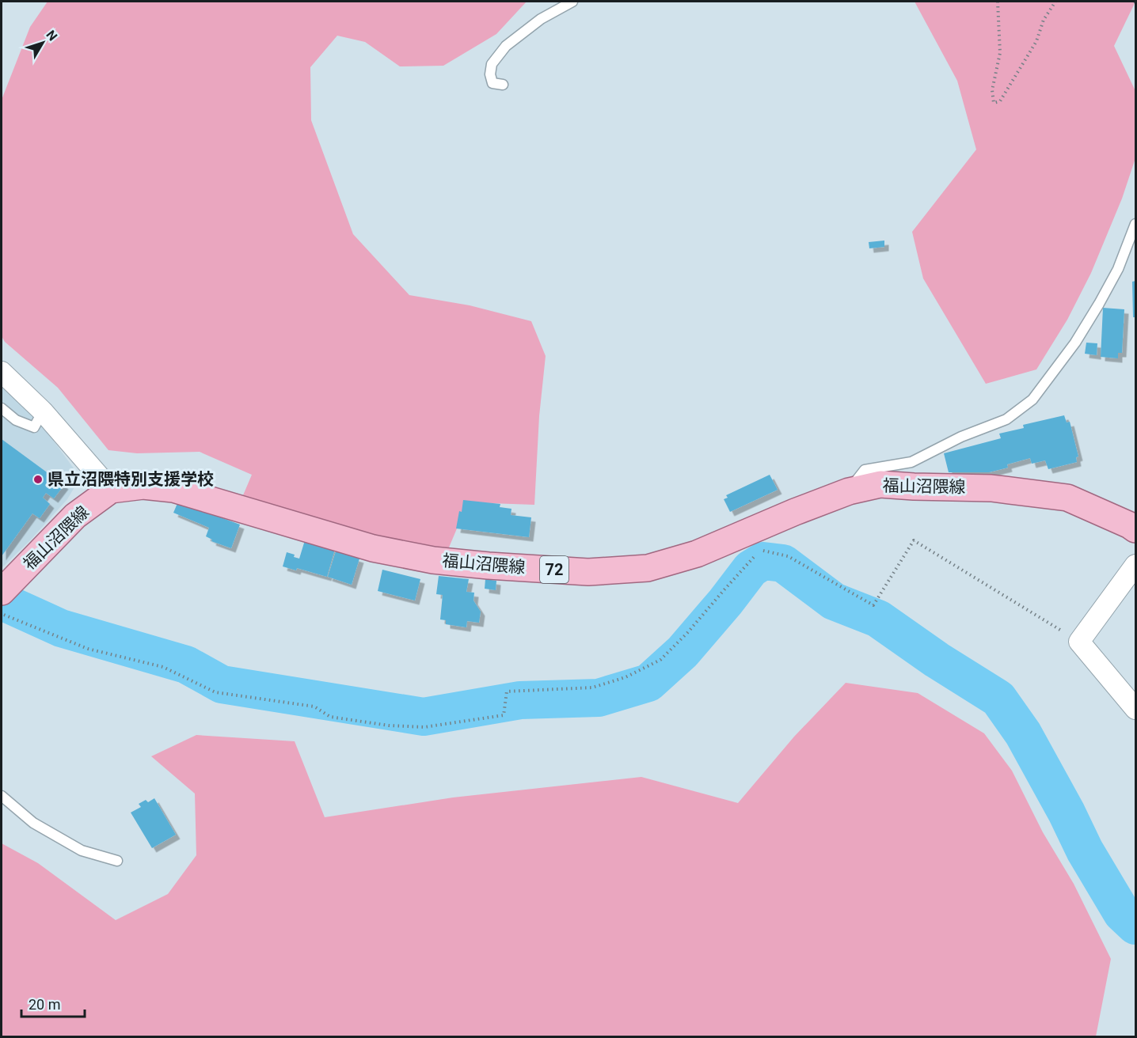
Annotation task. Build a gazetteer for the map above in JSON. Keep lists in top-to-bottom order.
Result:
{
  "streets": {
    "main road": ["福山沼隈線", "72"]
  },
  "places": ["県立沼隈特別支援学校"],
  "scale_bar": "20 m",
  "north": "top right"
}
